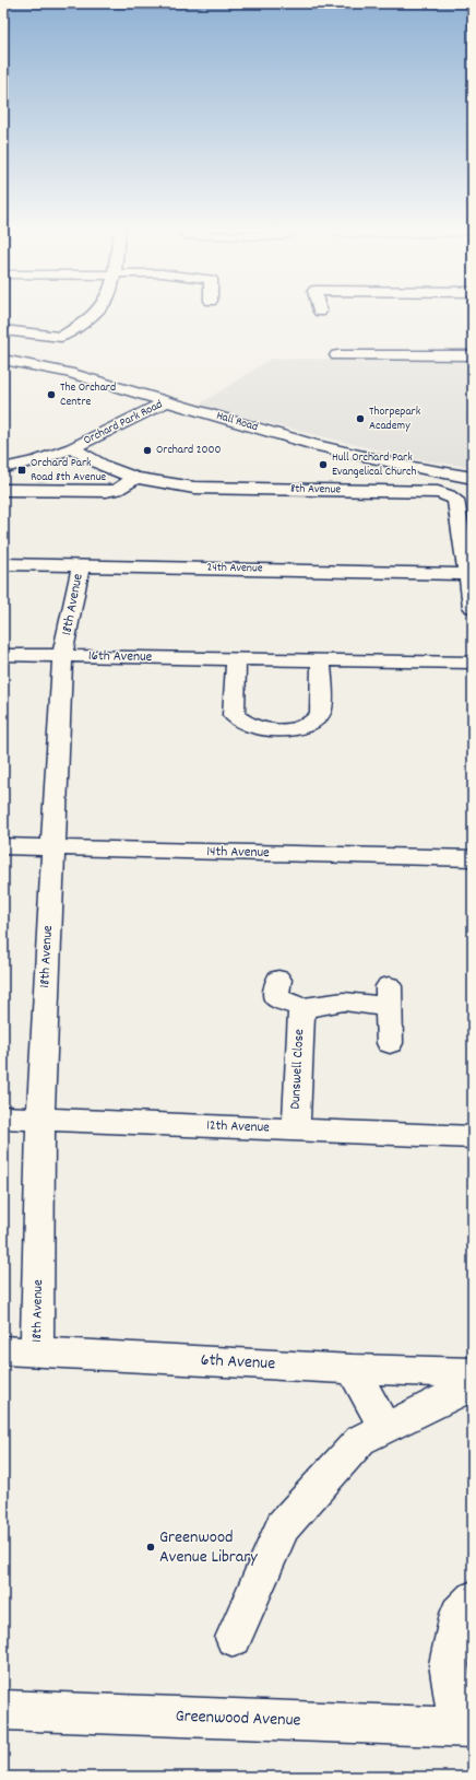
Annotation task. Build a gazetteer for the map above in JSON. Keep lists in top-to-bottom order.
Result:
{
  "streets": {
    "street": [
      "Hall Road",
      "Orchard Park Road",
      "8th Avenue",
      "24th Avenue",
      "18th Avenue",
      "16th Avenue",
      "14th Avenue",
      "Dunswell Close",
      "12th Avenue",
      "6th Avenue",
      "Greenwood Avenue"
    ]
  },
  "crossings": [
    ["Hall Road", "Orchard Park Road"],
    ["Orchard Park Road", "8th Avenue"],
    ["8th Avenue", "24th Avenue"],
    ["24th Avenue", "18th Avenue"],
    ["18th Avenue", "16th Avenue"],
    ["18th Avenue", "14th Avenue"],
    ["18th Avenue", "12th Avenue"],
    ["18th Avenue", "6th Avenue"],
    ["Dunswell Close", "12th Avenue"]
  ],
  "places": {
    "other": [
      "The Orchard Centre",
      "Thorpepark Academy",
      "Orchard 2000",
      "Hull Orchard Park Evangelical Church",
      "Greenwood Avenue Library"
    ],
    "transit": ["Orchard Park Road 8th Avenue"]
  }
}
